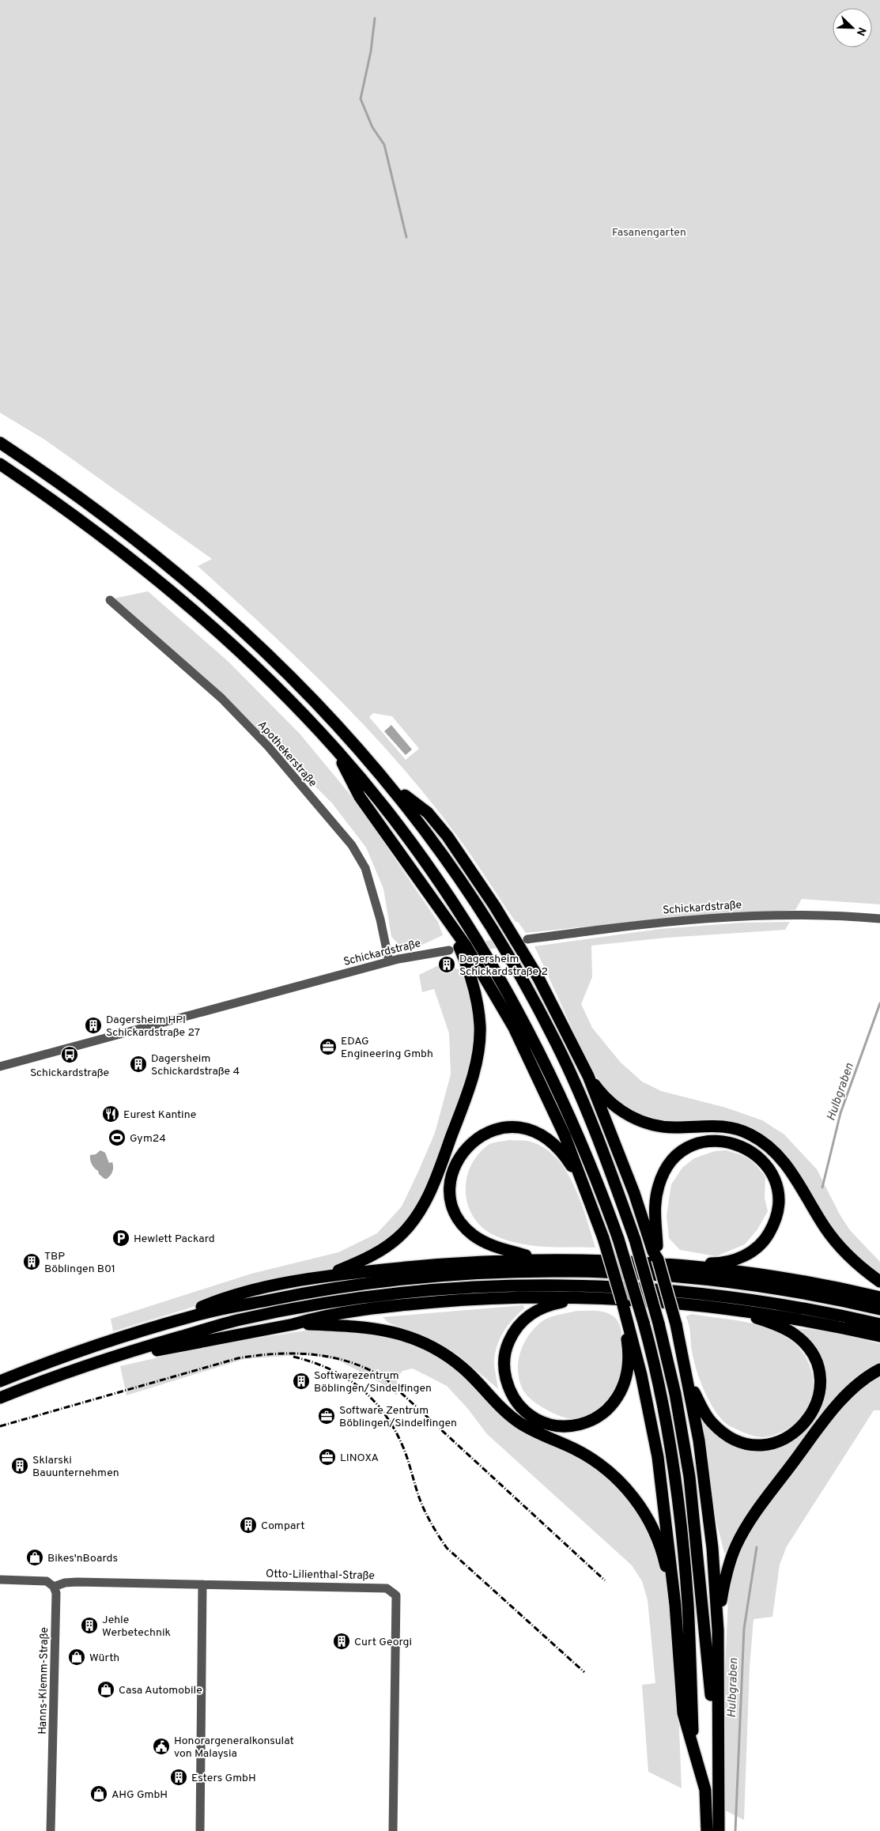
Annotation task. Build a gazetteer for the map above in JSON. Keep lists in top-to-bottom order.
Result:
{
  "streets": {
    "street": [
      "Apothekerstraße",
      "Schickardstraße",
      "Otto-Lilienthal-Straße",
      "Hanns-Klemm-Straße"
    ]
  },
  "crossings": [
    ["Apothekerstraße", "Schickardstraße"],
    ["Otto-Lilienthal-Straße", "Hanns-Klemm-Straße"]
  ],
  "water": ["Hulbgraben"],
  "parks": ["Fasanengarten"],
  "places": {
    "building": [
      "Dagersheim Schickardstraße 2",
      "Dagersheim HPI Schickardstraße 27",
      "Dagersheim Schickardstraße 4",
      "TBP Böblingen B01",
      "Softwarezentrum Böblingen/Sindelfingen",
      "Sklarski Bauunternehmen",
      "Compart",
      "Jehle Werbetechnik",
      "Curt Georgi",
      "Esters GmbH"
    ],
    "office": ["EDAG Engineering Gmbh", "Software Zentrum Böblingen/Sindelfingen", "LINOXA"],
    "bus stop": ["Schickardstraße"],
    "restaurant": ["Eurest Kantine"],
    "sports": ["Gym24"],
    "parking": ["Hewlett Packard"],
    "shop": [
      "Bikes'nBoards",
      "Würth",
      "Casa Automobile",
      "AHG GmbH"
    ],
    "public building": ["Honorargeneralkonsulat von Malaysia"]
  },
  "north": "bottom right"
}
